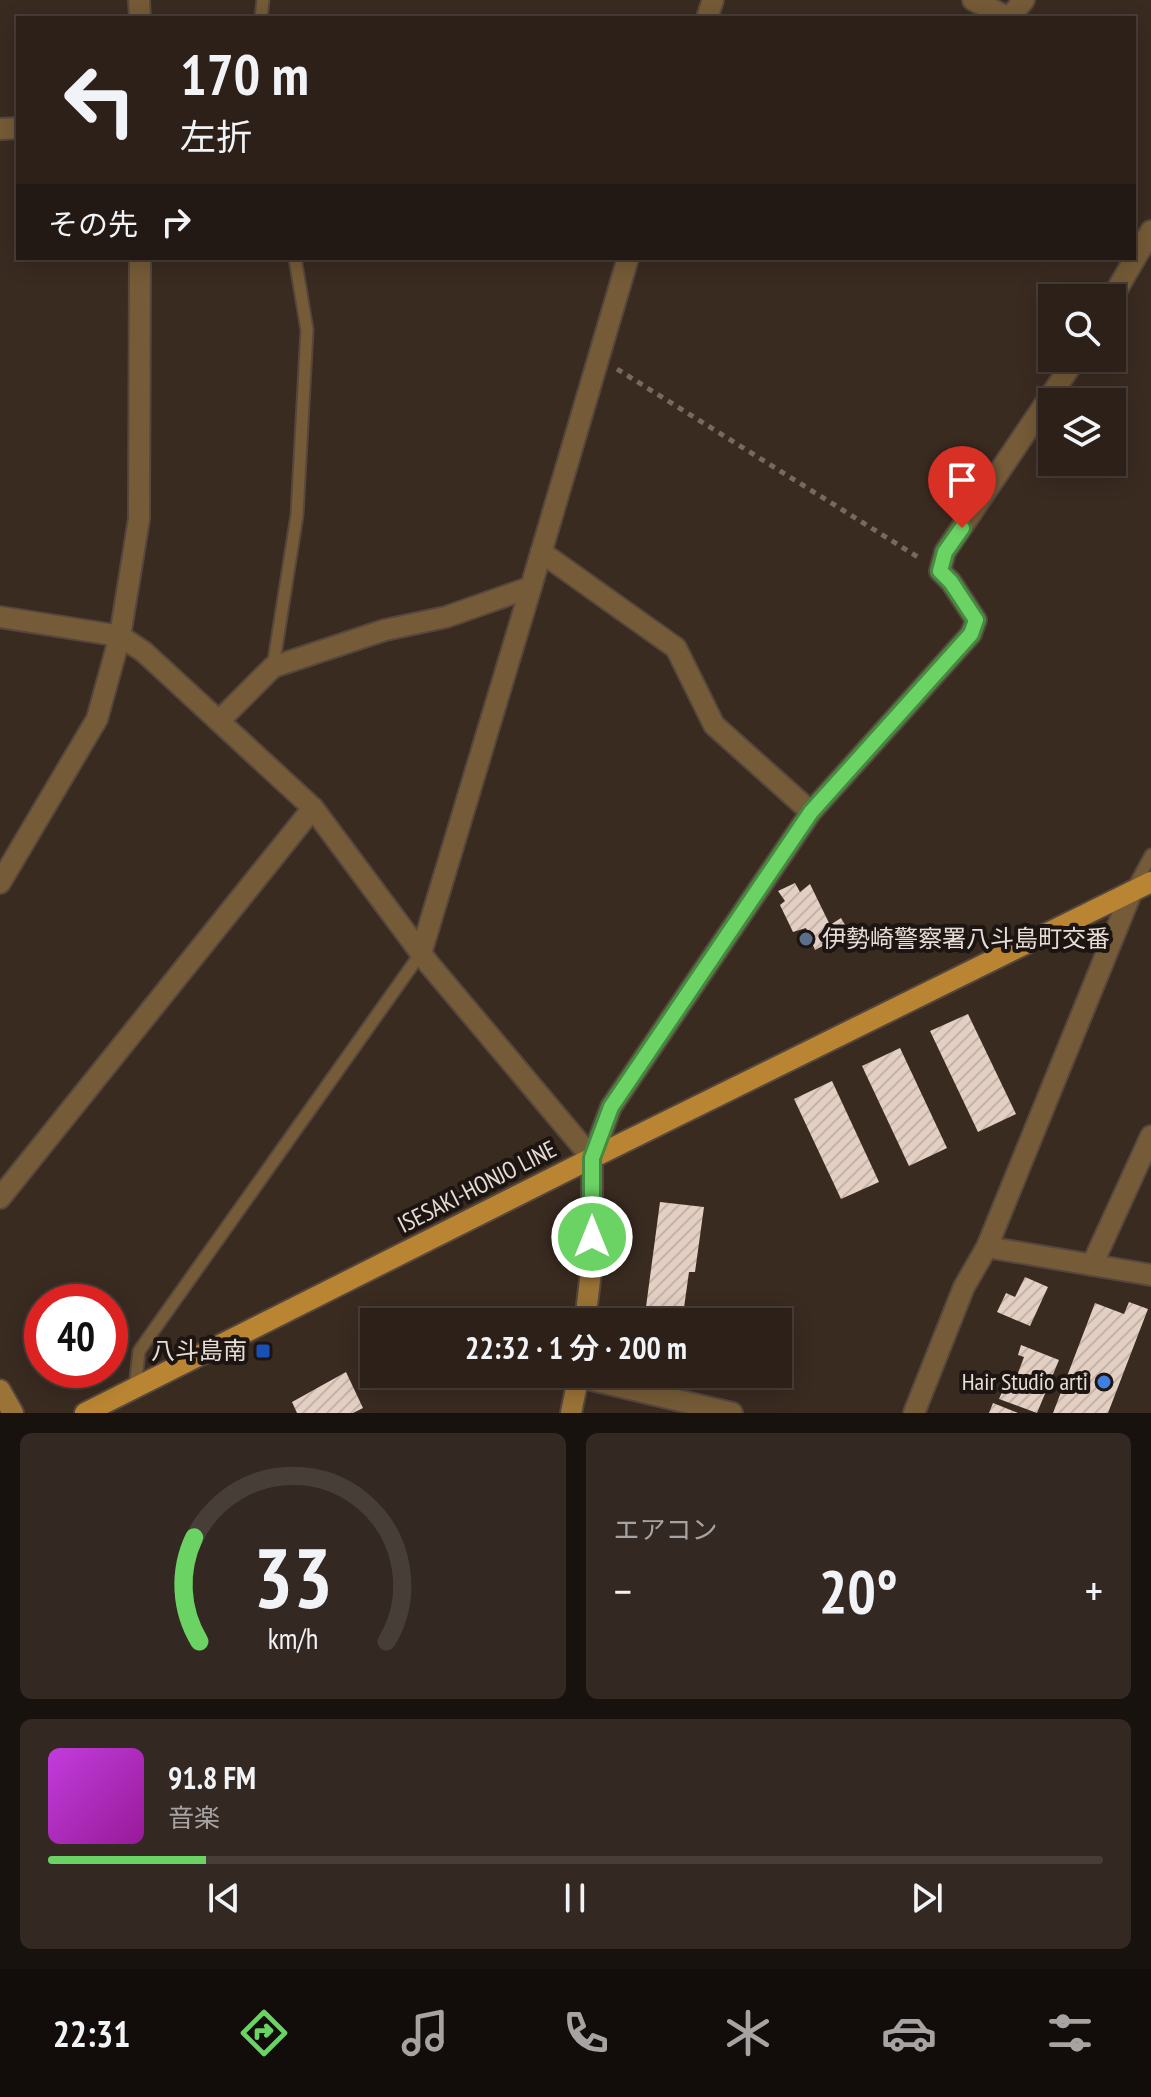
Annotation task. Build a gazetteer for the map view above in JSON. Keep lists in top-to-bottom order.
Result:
{
  "streets": {
    "main road": ["ISESAKI-HONJO LINE"]
  },
  "places": {
    "other": ["伊勢崎警察署八斗島町交番", "Hair Studio arti"],
    "transit": ["八斗島南"]
  },
  "page": {
    "turn": ["170 m", "左折"],
    "then": "その先",
    "limit": "40",
    "trip": "22:32 · 1 分 · 200 m",
    "tile": "エアコン",
    "heat": ["−", "20°", "+"],
    "song": ["91.8 FM", "音楽"],
    "tabs": "22:31",
    "gauge": ["33", "km/h"]
  }
}
